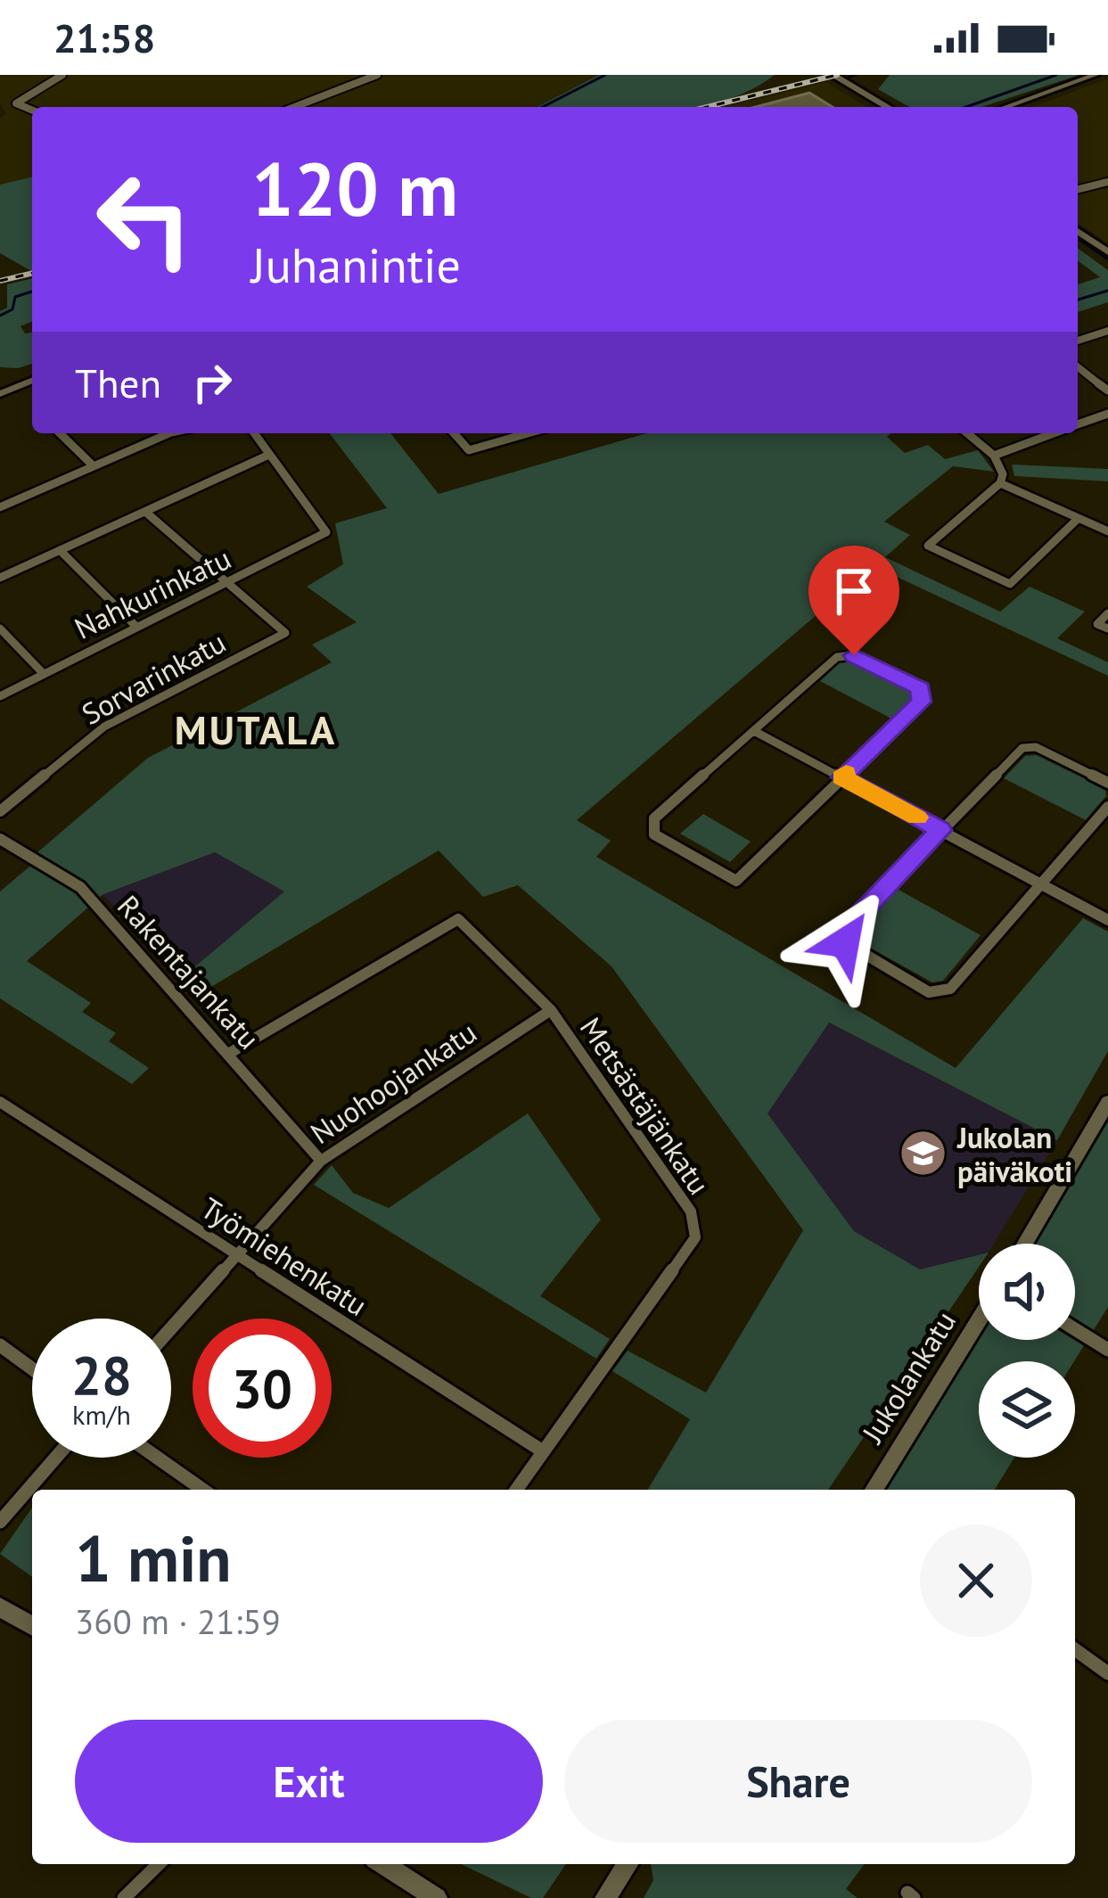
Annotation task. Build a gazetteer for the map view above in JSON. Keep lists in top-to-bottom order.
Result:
{
  "streets": {
    "main road": ["Jukolankatu"],
    "street": [
      "Nahkurinkatu",
      "Sorvarinkatu",
      "Rakentajankatu",
      "Nuohoojankatu",
      "Metsästäjänkatu",
      "Työmiehenkatu"
    ]
  },
  "crossings": [
    ["Nahkurinkatu", "Sorvarinkatu"],
    ["Rakentajankatu", "Nuohoojankatu"],
    ["Rakentajankatu", "Metsästäjänkatu"],
    ["Nuohoojankatu", "Metsästäjänkatu"],
    ["Nuohoojankatu", "Työmiehenkatu"],
    ["Metsästäjänkatu", "Työmiehenkatu"]
  ],
  "districts": ["MUTALA"],
  "places": {
    "school or university": ["Jukolan päiväkoti"]
  },
  "page": {
    "status": "21:58",
    "turn": ["120 m", "Juhanintie"],
    "then": "Then",
    "speed": "28 km/h",
    "limit": "30",
    "heading": ["1 min", "360 m · 21:59"],
    "buttons": ["Exit", "Share"]
  }
}
